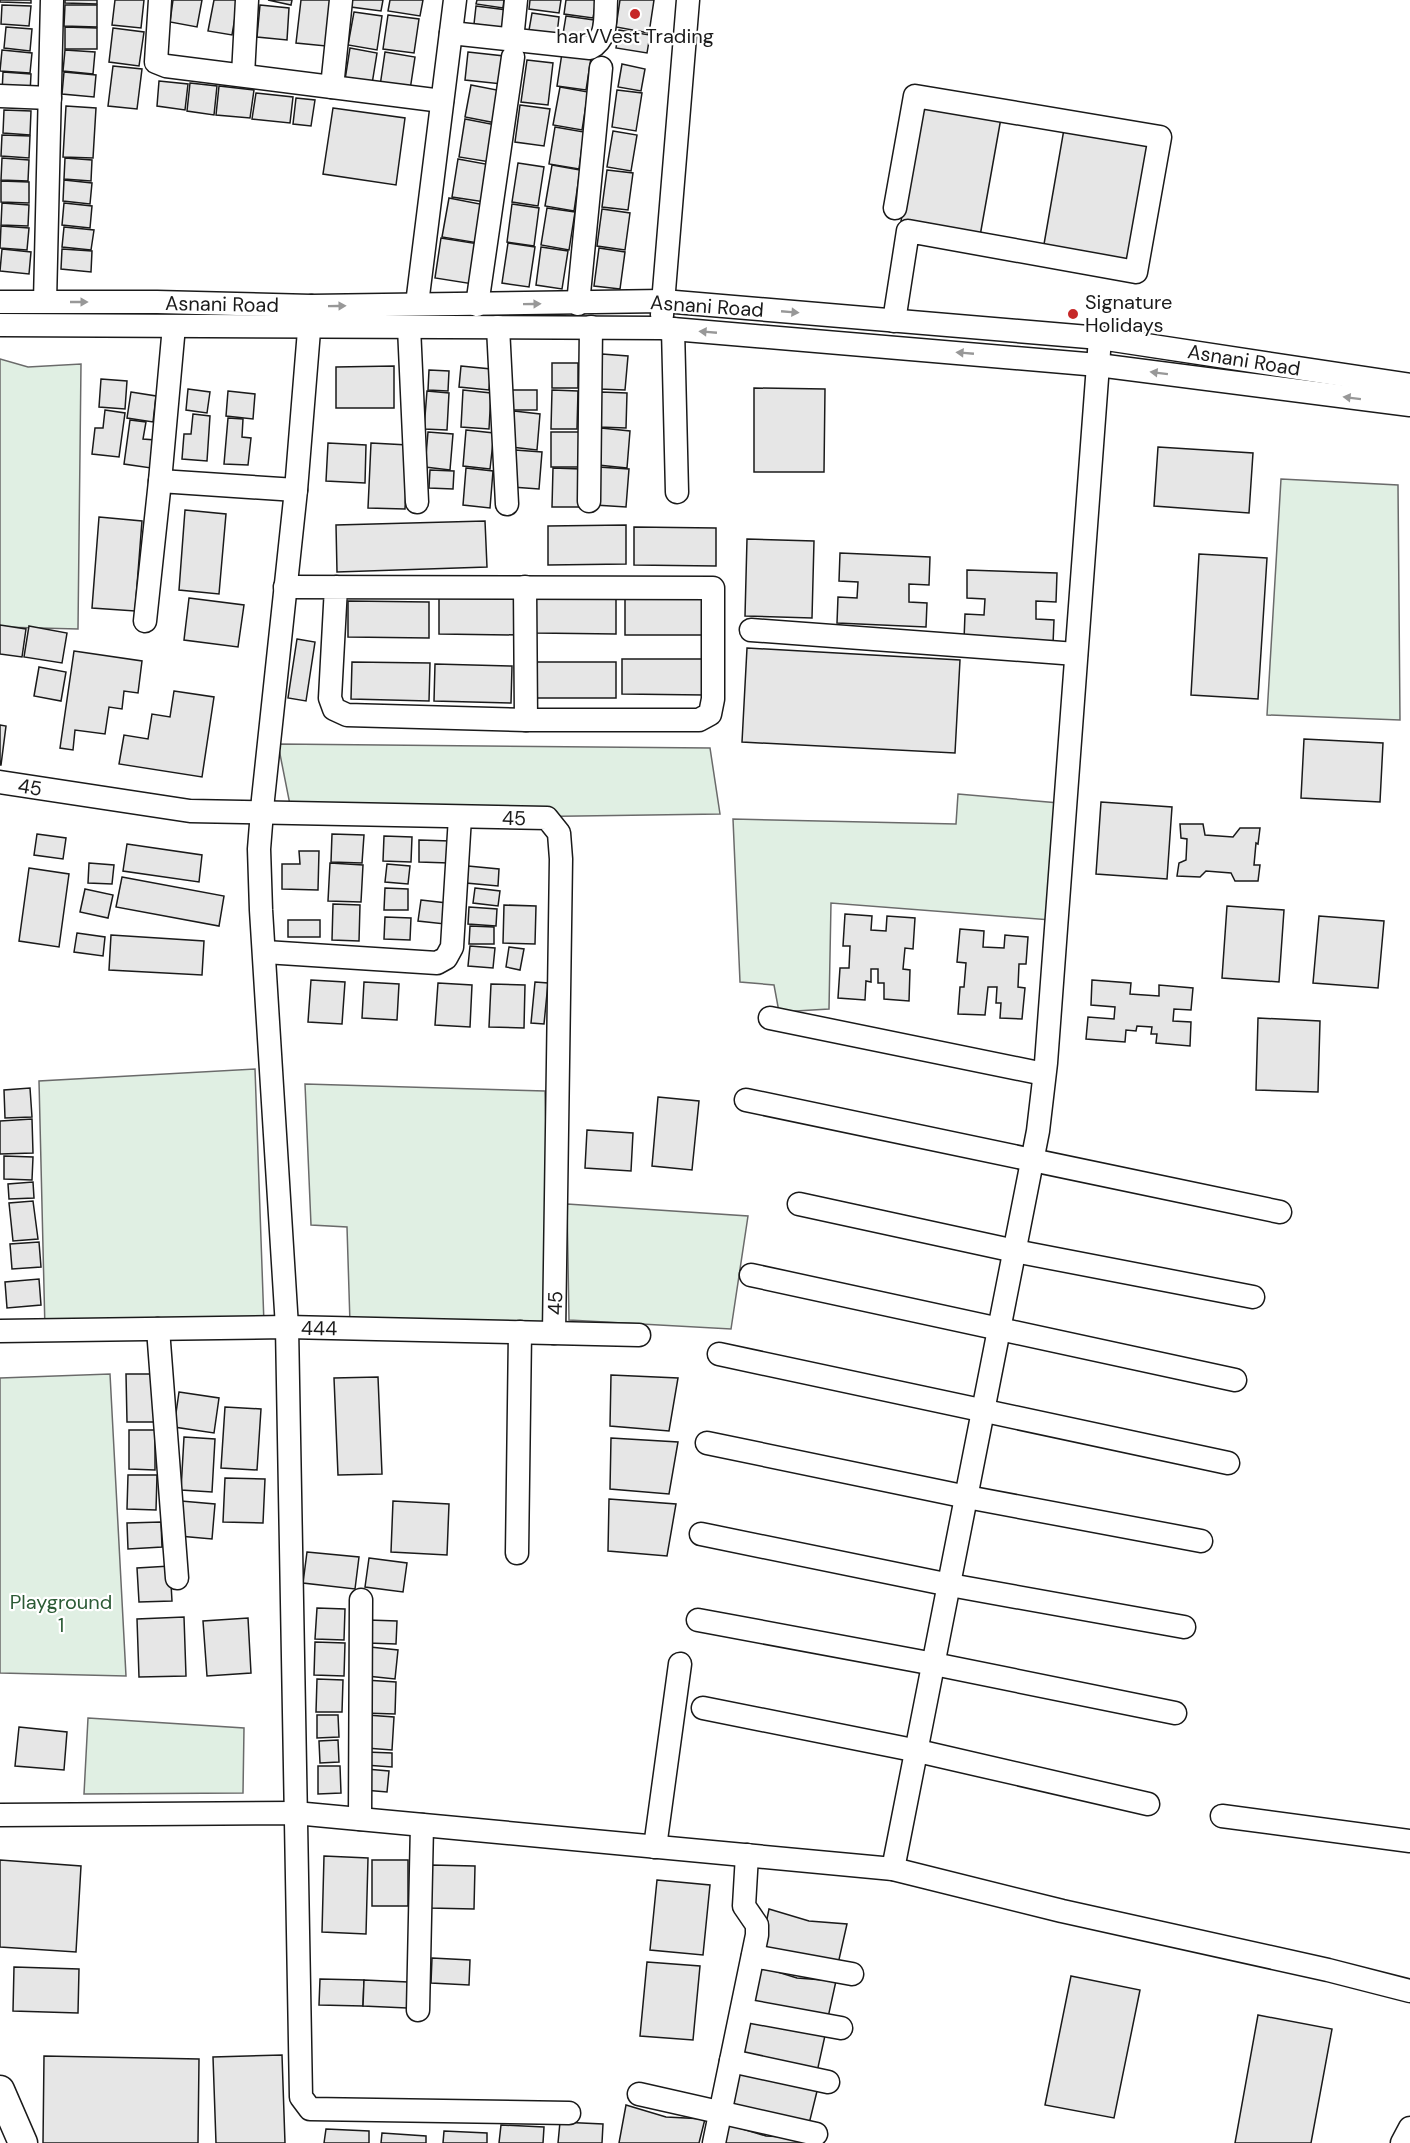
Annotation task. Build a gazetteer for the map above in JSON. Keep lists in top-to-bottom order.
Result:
{
  "streets": {
    "street": ["Asnani Road", "45", "444"]
  },
  "crossings": [
    ["45", "444"]
  ],
  "parks": ["Playground 1"],
  "places": ["harVVest Trading", "Signature Holidays"]
}
